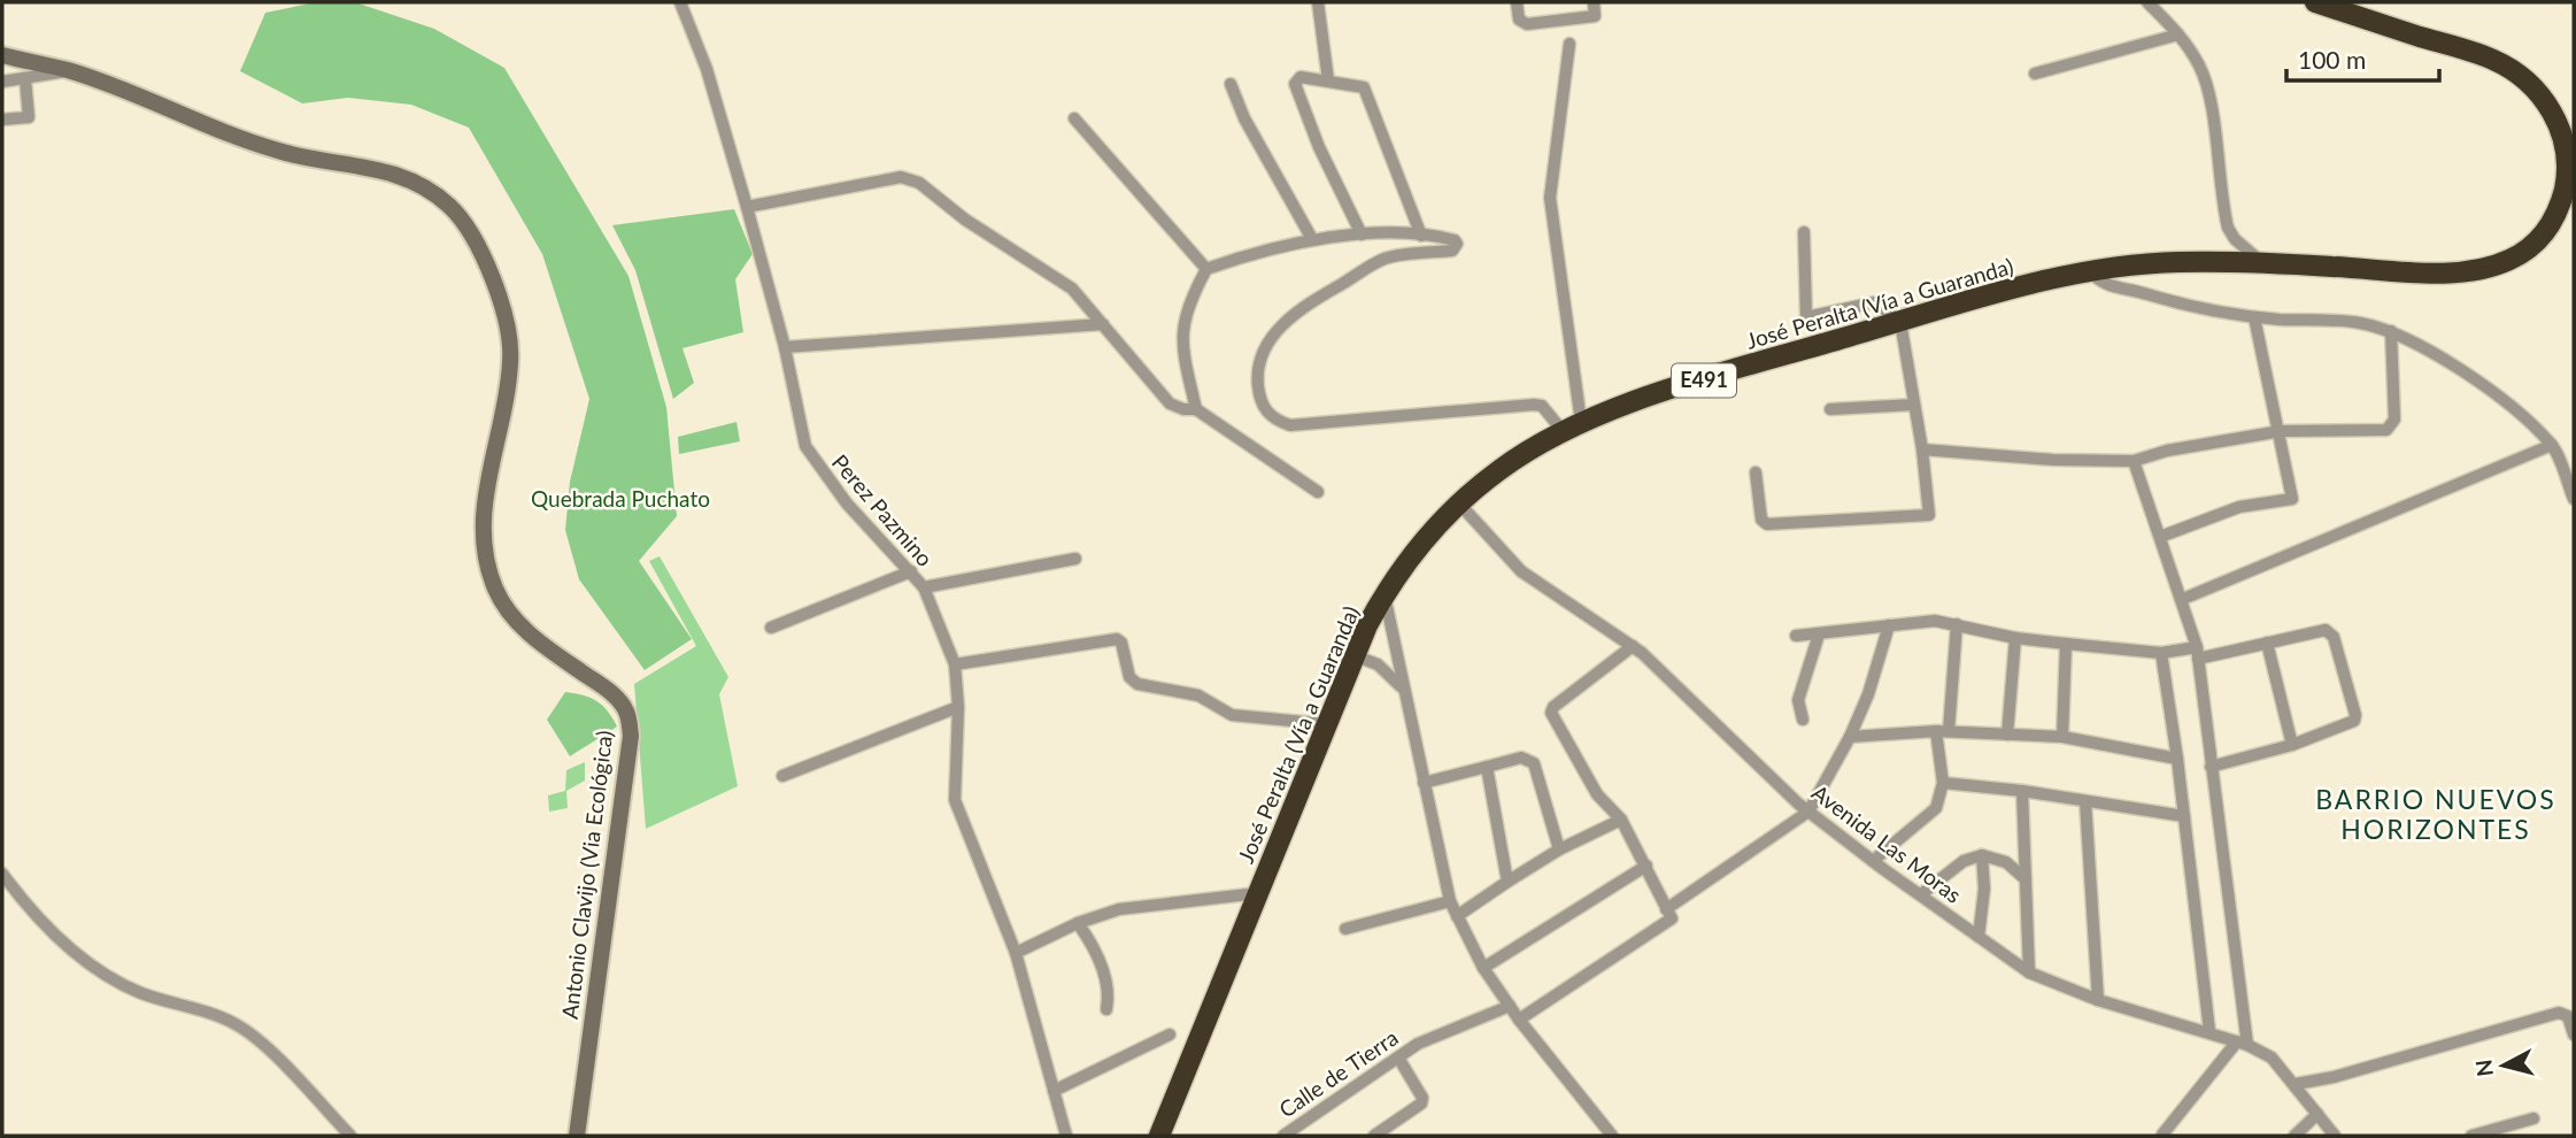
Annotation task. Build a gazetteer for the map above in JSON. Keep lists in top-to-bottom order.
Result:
{
  "streets": {
    "highway": ["José Peralta (Vía a Guaranda)", "E491"],
    "main road": ["Antonio Clavijo (Via Ecológica)"],
    "street": ["Perez Pazmino", "Avenida Las Moras", "Calle de Tierra"]
  },
  "crossings": [
    ["José Peralta (Vía a Guaranda)", "Avenida Las Moras"]
  ],
  "districts": ["BARRIO NUEVOS HORIZONTES"],
  "parks": ["Quebrada Puchato"],
  "scale_bar": "100 m",
  "north": "left"
}
